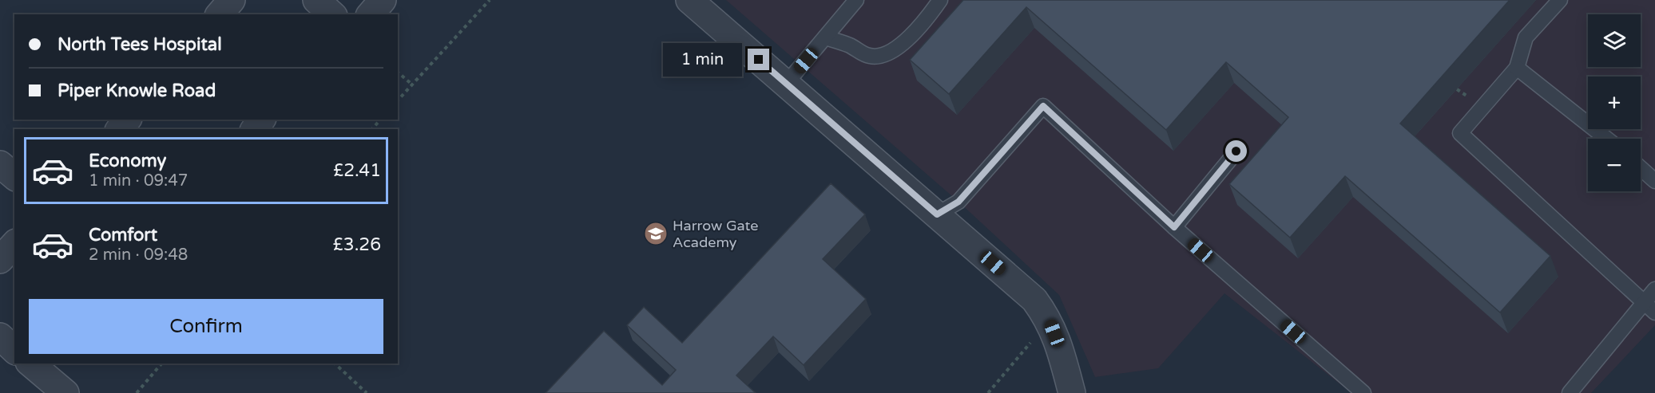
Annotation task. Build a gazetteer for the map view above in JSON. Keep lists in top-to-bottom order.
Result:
{
  "places": {
    "school or university": ["Harrow Gate Academy"]
  },
  "page": {
    "map_buttons": ["+", "−"],
    "banner": ["North Tees Hospital", "Piper Knowle Road"],
    "bubble": "1 min",
    "list": [
      {
        "name": "Economy",
        "note": "1 min · 09:47",
        "value": "£2.41"
      },
      {
        "name": "Comfort",
        "note": "2 min · 09:48",
        "value": "£3.26"
      }
    ],
    "buttons": "Confirm"
  }
}
